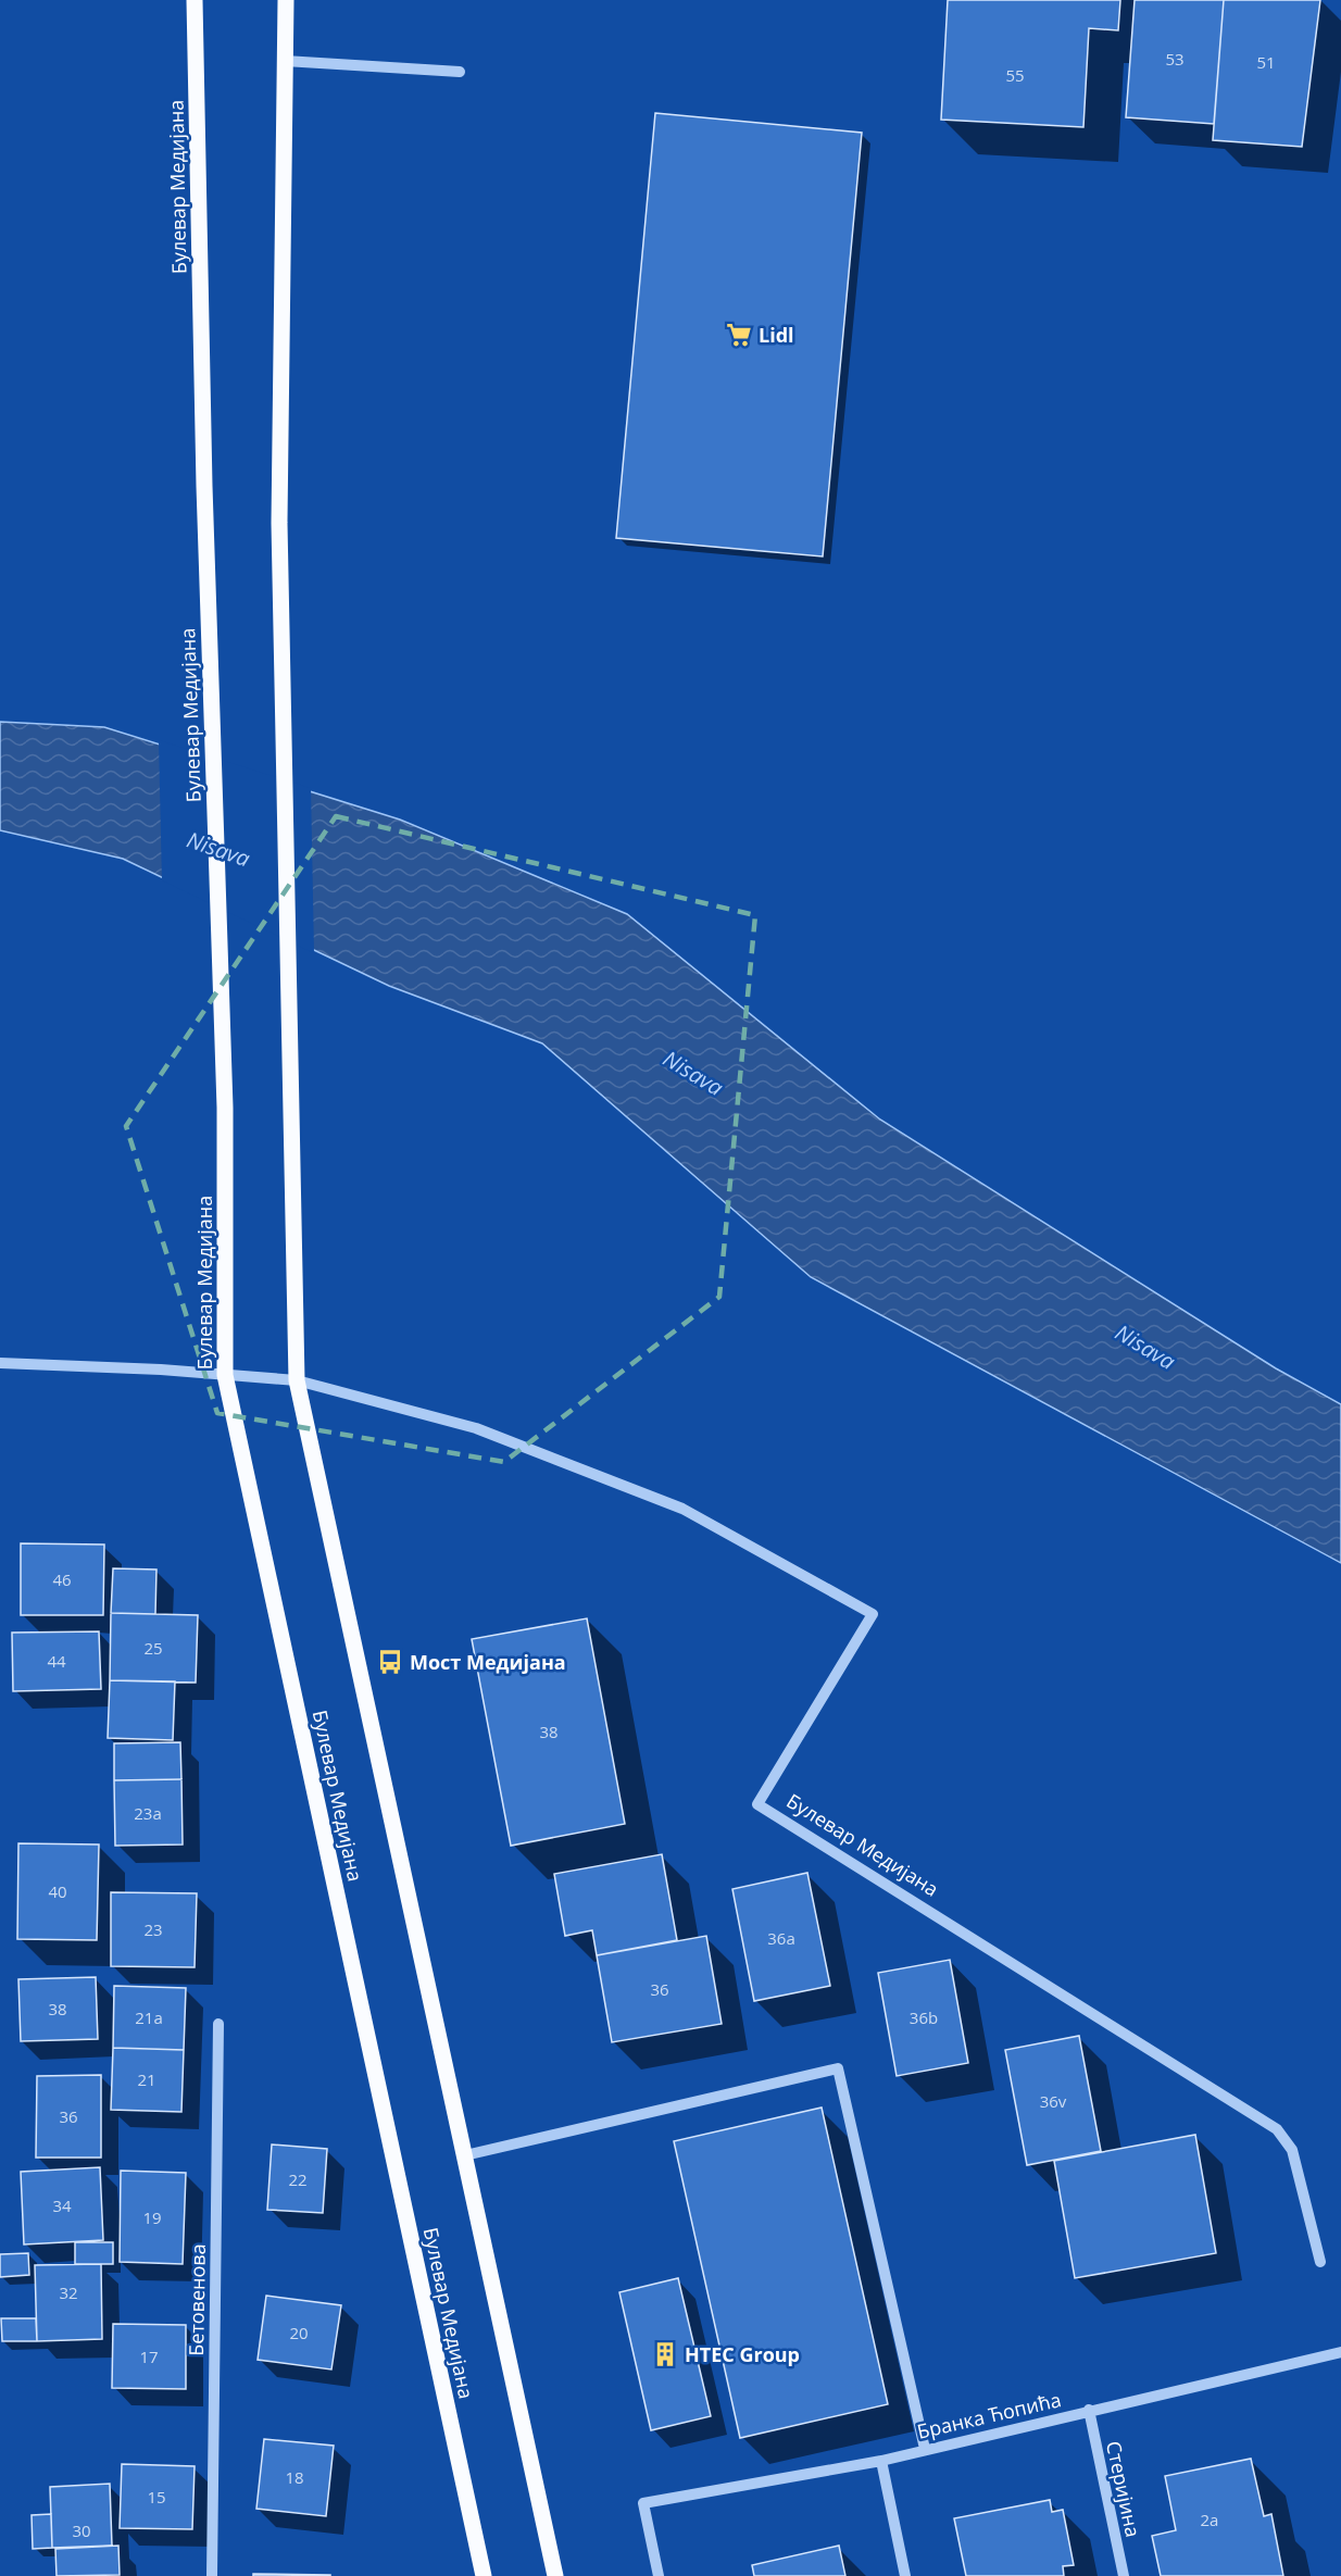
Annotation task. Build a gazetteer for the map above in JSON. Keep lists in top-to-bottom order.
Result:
{
  "streets": {
    "main road": ["Булевар Медијана"],
    "street": ["Бетовенова", "Бранка Ћопића", "Стеријина"]
  },
  "crossings": [
    ["Бранка Ћопића", "Стеријина"]
  ],
  "water": ["Nisava"],
  "places": {
    "supermarket": ["Lidl"],
    "bus stop": ["Мост Медијана"],
    "building": ["HTEC Group"]
  },
  "house_numbers": [
    "53",
    "51",
    "55",
    "46",
    "25",
    "44",
    "38",
    "23a",
    "40",
    "23",
    "36a",
    "36",
    "38",
    "21a",
    "36b",
    "21",
    "36v",
    "36",
    "22",
    "34",
    "19",
    "32",
    "20",
    "17",
    "18",
    "15",
    "2a",
    "30"
  ]
}
